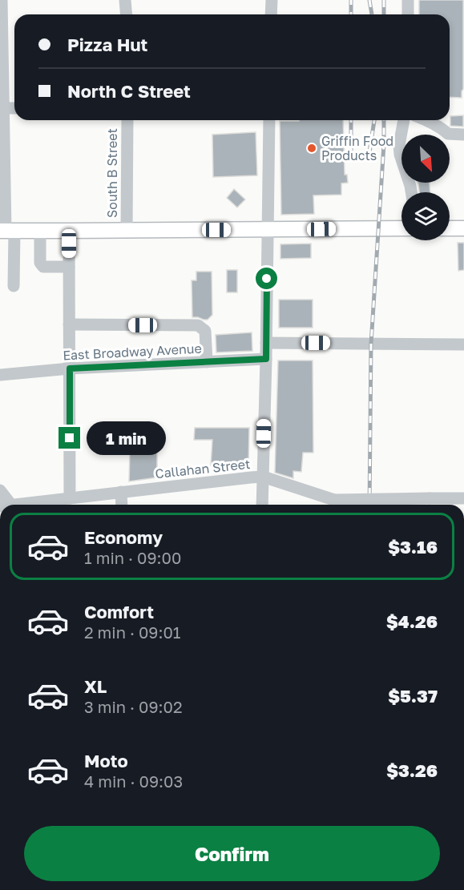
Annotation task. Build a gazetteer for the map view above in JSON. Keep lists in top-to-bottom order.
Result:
{
  "streets": {
    "street": ["South B Street", "East Broadway Avenue", "Callahan Street"]
  },
  "places": ["Griffin Food Products"],
  "north": "bottom right",
  "page": {
    "banner": ["Pizza Hut", "North C Street"],
    "bubble": "1 min",
    "list": [
      {
        "name": "Economy",
        "note": "1 min · 09:00",
        "value": "$3.16"
      },
      {
        "name": "Comfort",
        "note": "2 min · 09:01",
        "value": "$4.26"
      },
      {
        "name": "XL",
        "note": "3 min · 09:02",
        "value": "$5.37"
      },
      {
        "name": "Moto",
        "note": "4 min · 09:03",
        "value": "$3.26"
      }
    ],
    "buttons": "Confirm"
  }
}
